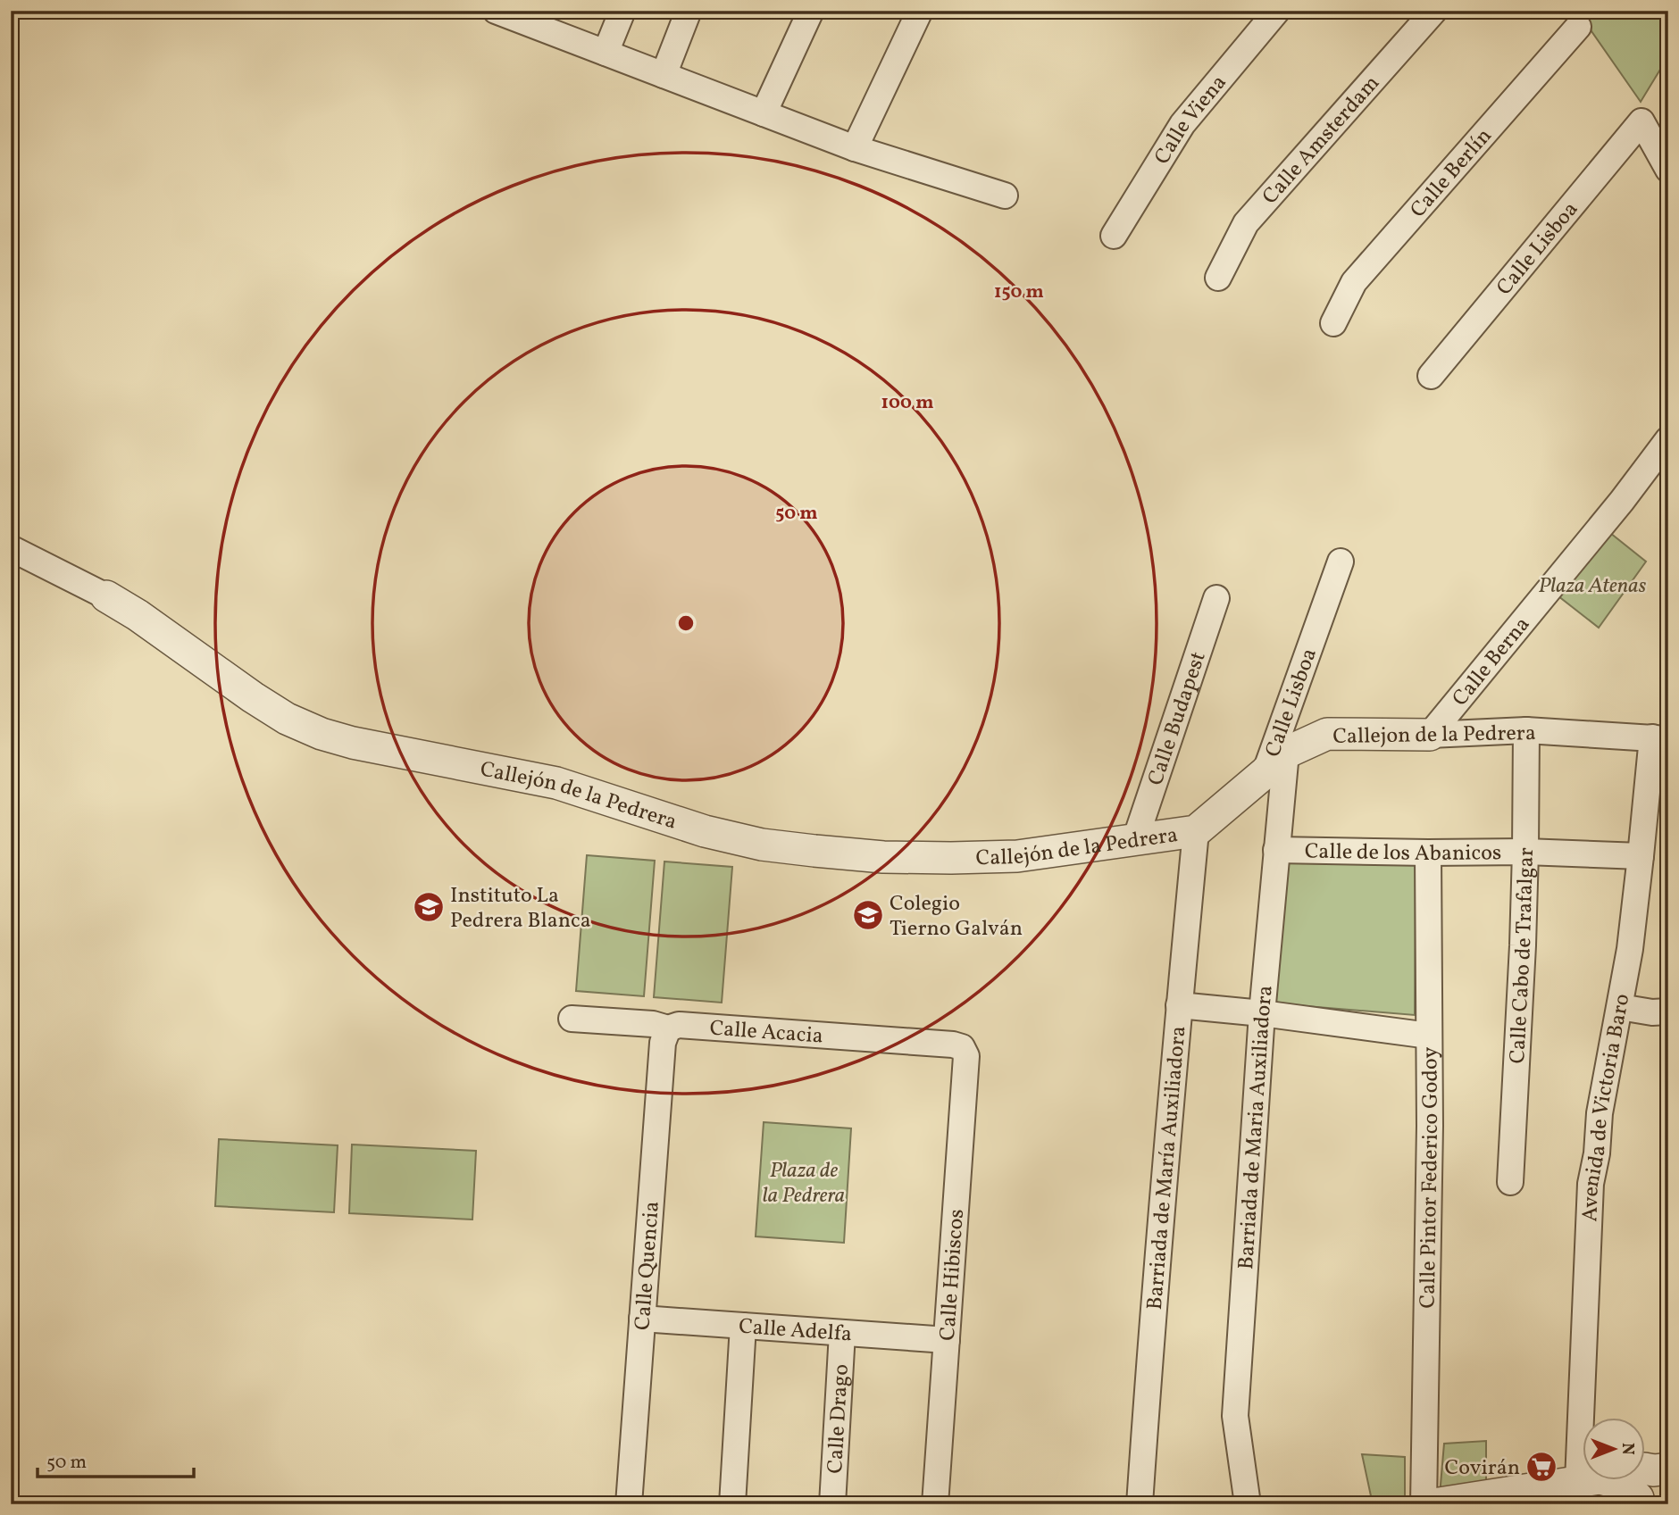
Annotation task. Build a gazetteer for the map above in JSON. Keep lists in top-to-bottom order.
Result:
{
  "streets": {
    "street": [
      "Calle Viena",
      "Calle Amsterdam",
      "Calle Berlín",
      "Calle Lisboa",
      "Calle Berna",
      "Calle Budapest",
      "Callejon de la Pedrera",
      "Callejón de la Pedrera",
      "Calle de los Abanicos",
      "Calle Cabo de Trafalgar",
      "Calle Acacia",
      "Avenida de Victoria Baro",
      "Barriada de Maria Auxiliadora",
      "Barriada de María Auxiliadora",
      "Calle Pintor Federico Godoy",
      "Calle Quencia",
      "Calle Hibiscos",
      "Calle Adelfa",
      "Calle Drago"
    ]
  },
  "crossings": [
    ["Calle Lisboa", "Callejon de la Pedrera"],
    ["Calle Lisboa", "Barriada de Maria Auxiliadora"],
    ["Calle Berna", "Callejon de la Pedrera"],
    ["Calle Budapest", "Callejón de la Pedrera"],
    ["Callejon de la Pedrera", "Callejón de la Pedrera"],
    ["Callejon de la Pedrera", "Calle Cabo de Trafalgar"],
    ["Callejon de la Pedrera", "Avenida de Victoria Baro"],
    ["Callejon de la Pedrera", "Barriada de Maria Auxiliadora"],
    ["Callejon de la Pedrera", "Barriada de María Auxiliadora"],
    ["Callejón de la Pedrera", "Barriada de María Auxiliadora"],
    ["Calle de los Abanicos", "Calle Cabo de Trafalgar"],
    ["Calle de los Abanicos", "Avenida de Victoria Baro"],
    ["Calle de los Abanicos", "Barriada de Maria Auxiliadora"],
    ["Calle de los Abanicos", "Calle Pintor Federico Godoy"],
    ["Calle Acacia", "Calle Quencia"],
    ["Calle Acacia", "Calle Hibiscos"],
    ["Calle Quencia", "Calle Adelfa"],
    ["Calle Hibiscos", "Calle Adelfa"],
    ["Calle Adelfa", "Calle Drago"]
  ],
  "parks": ["Plaza Atenas", "Plaza de la Pedrera"],
  "places": {
    "school or university": ["Instituto La Pedrera Blanca", "Colegio Tierno Galván"],
    "supermarket": ["Covirán"]
  },
  "scale_bar": "50 m",
  "north": "right",
  "rings": ["150 m", "100 m", "50 m"]
}
